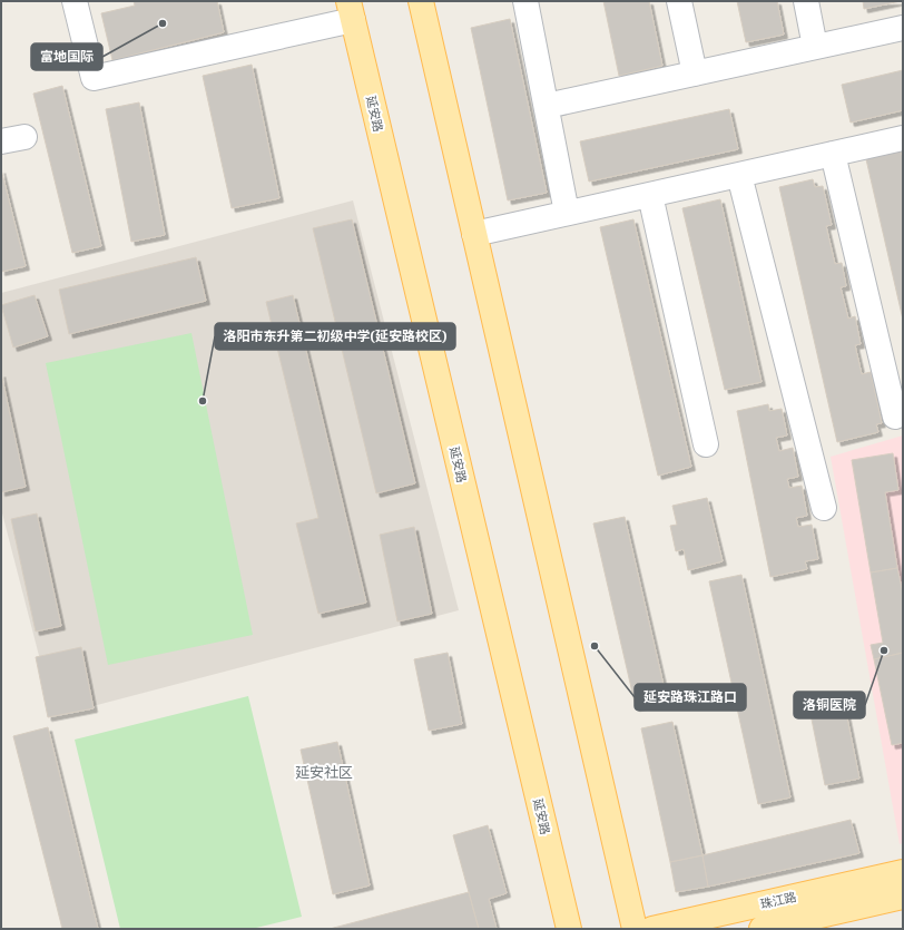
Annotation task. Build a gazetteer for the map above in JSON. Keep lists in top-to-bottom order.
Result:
{
  "streets": {
    "main road": ["延安路", "珠江路"]
  },
  "districts": ["延安社区"],
  "places": [
    "富地国际",
    "洛阳市东升第二初级中学(延安路校区)",
    "延安路珠江路口",
    "洛铜医院"
  ]
}
